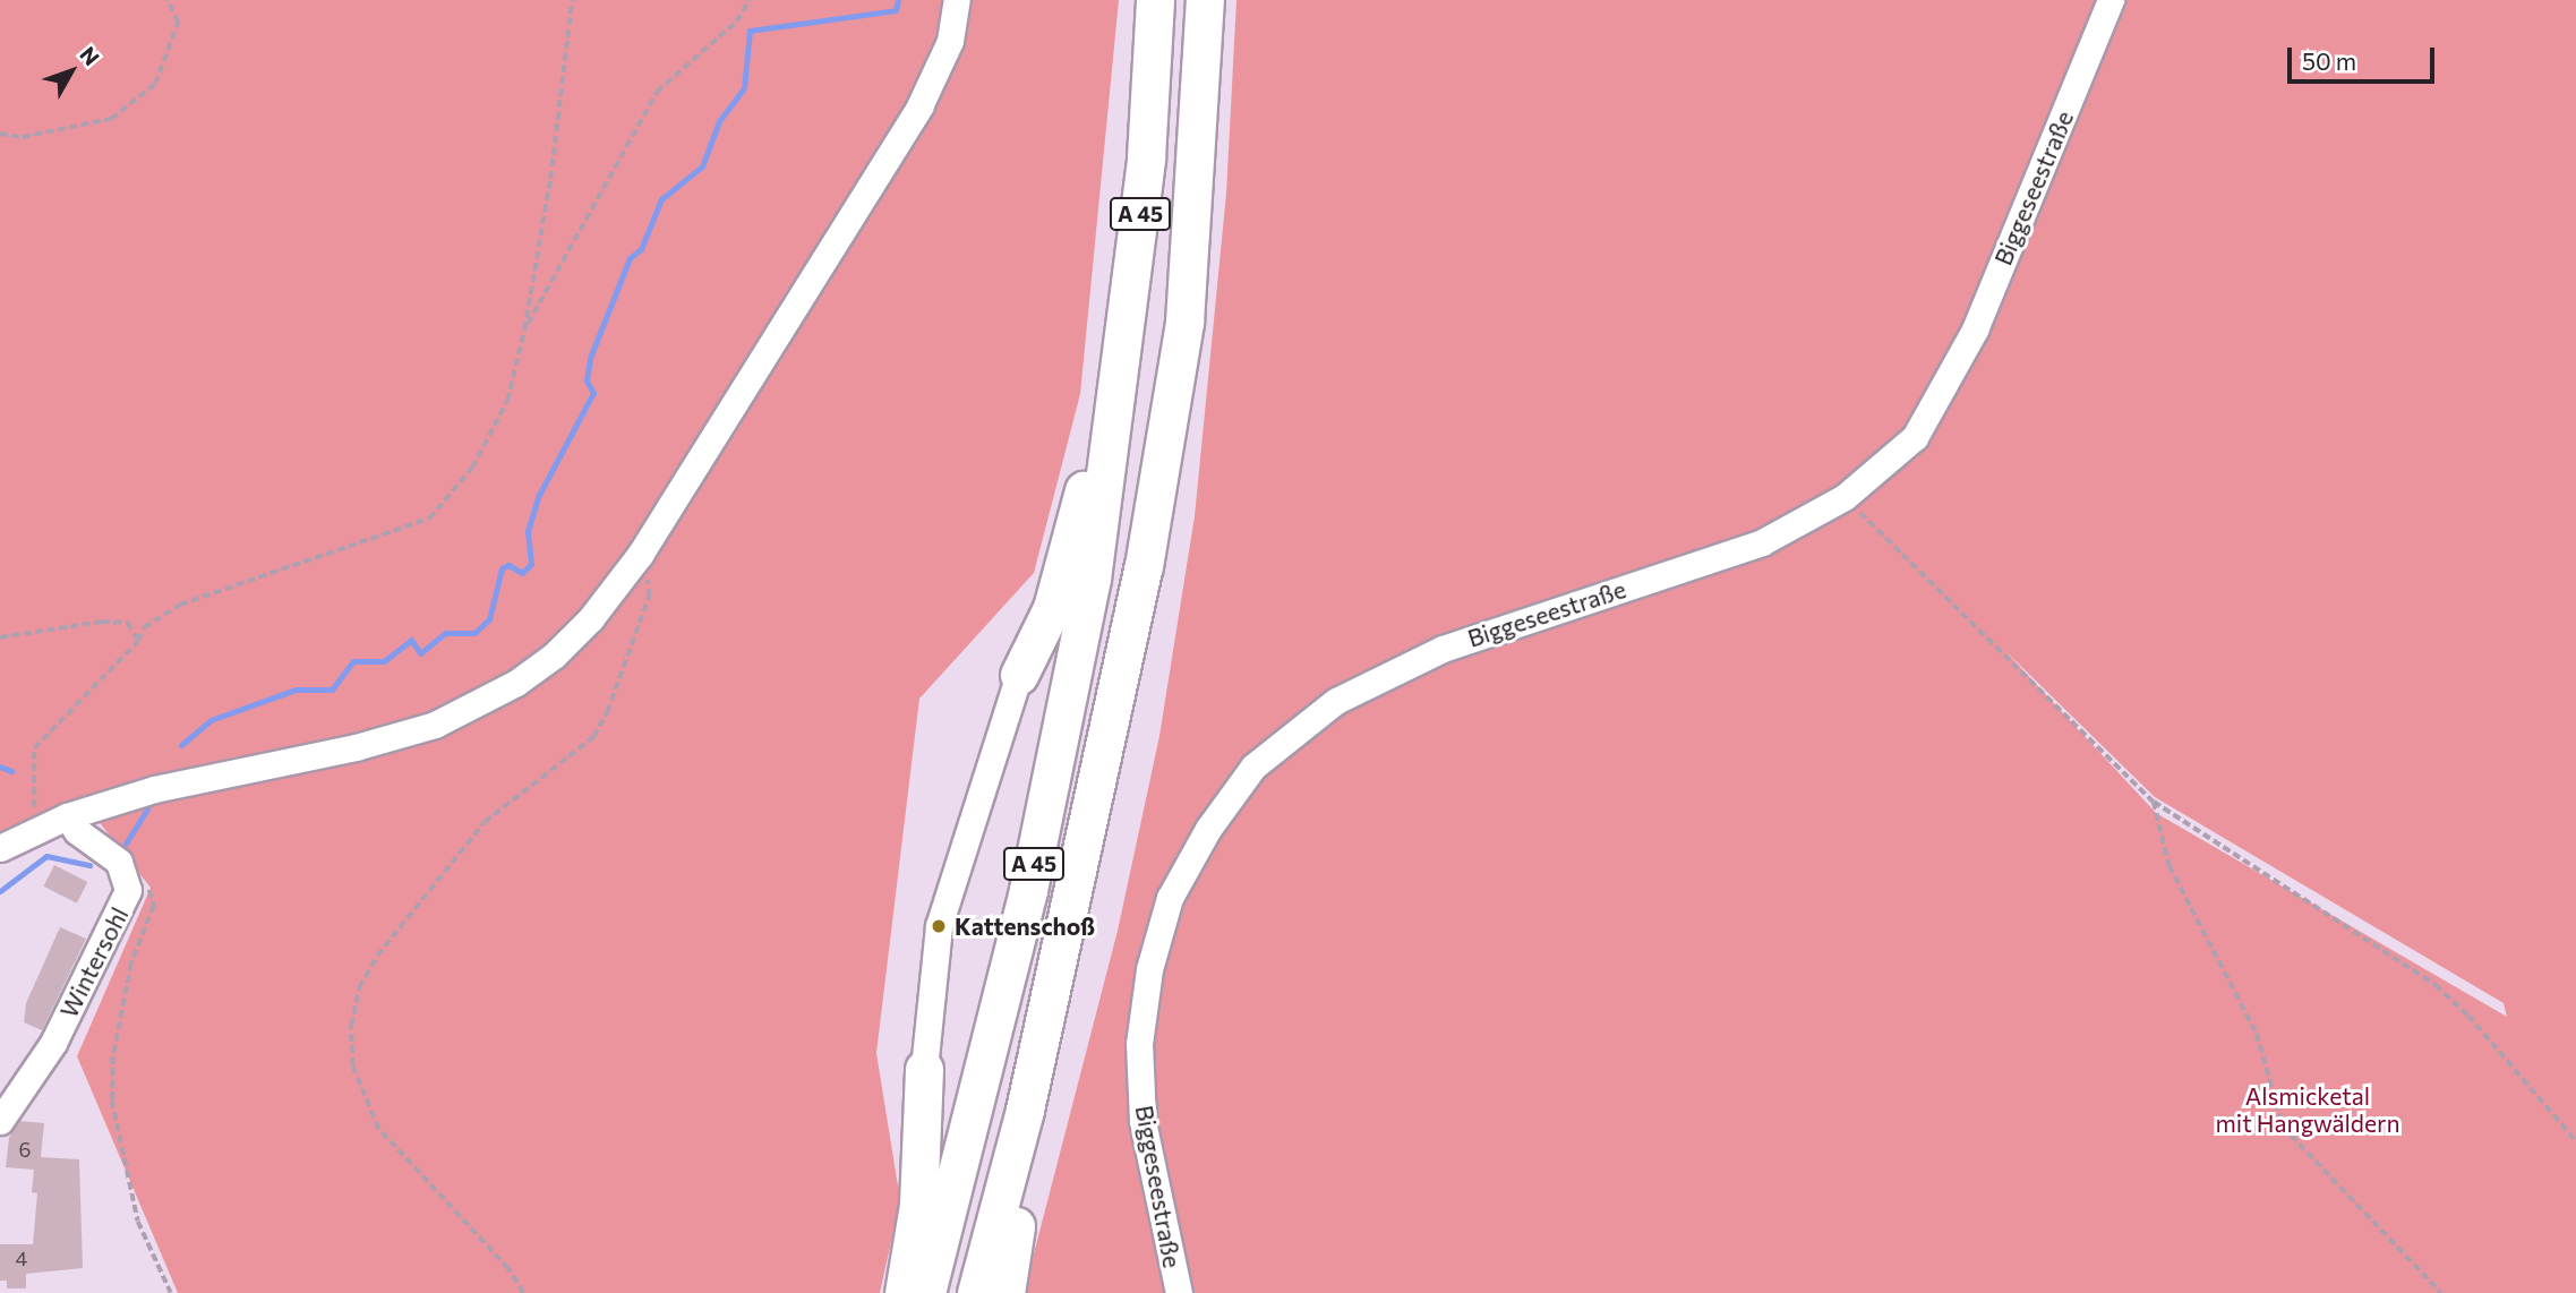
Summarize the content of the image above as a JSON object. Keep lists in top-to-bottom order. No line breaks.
{"streets":{"highway":["A 45"],"street":["Biggeseestraße","Wintersohl"]},"parks":["Alsmicketal mit Hangwäldern"],"places":["Kattenschoß"],"house_numbers":["6","4"],"scale_bar":"50 m","north":"top right"}
